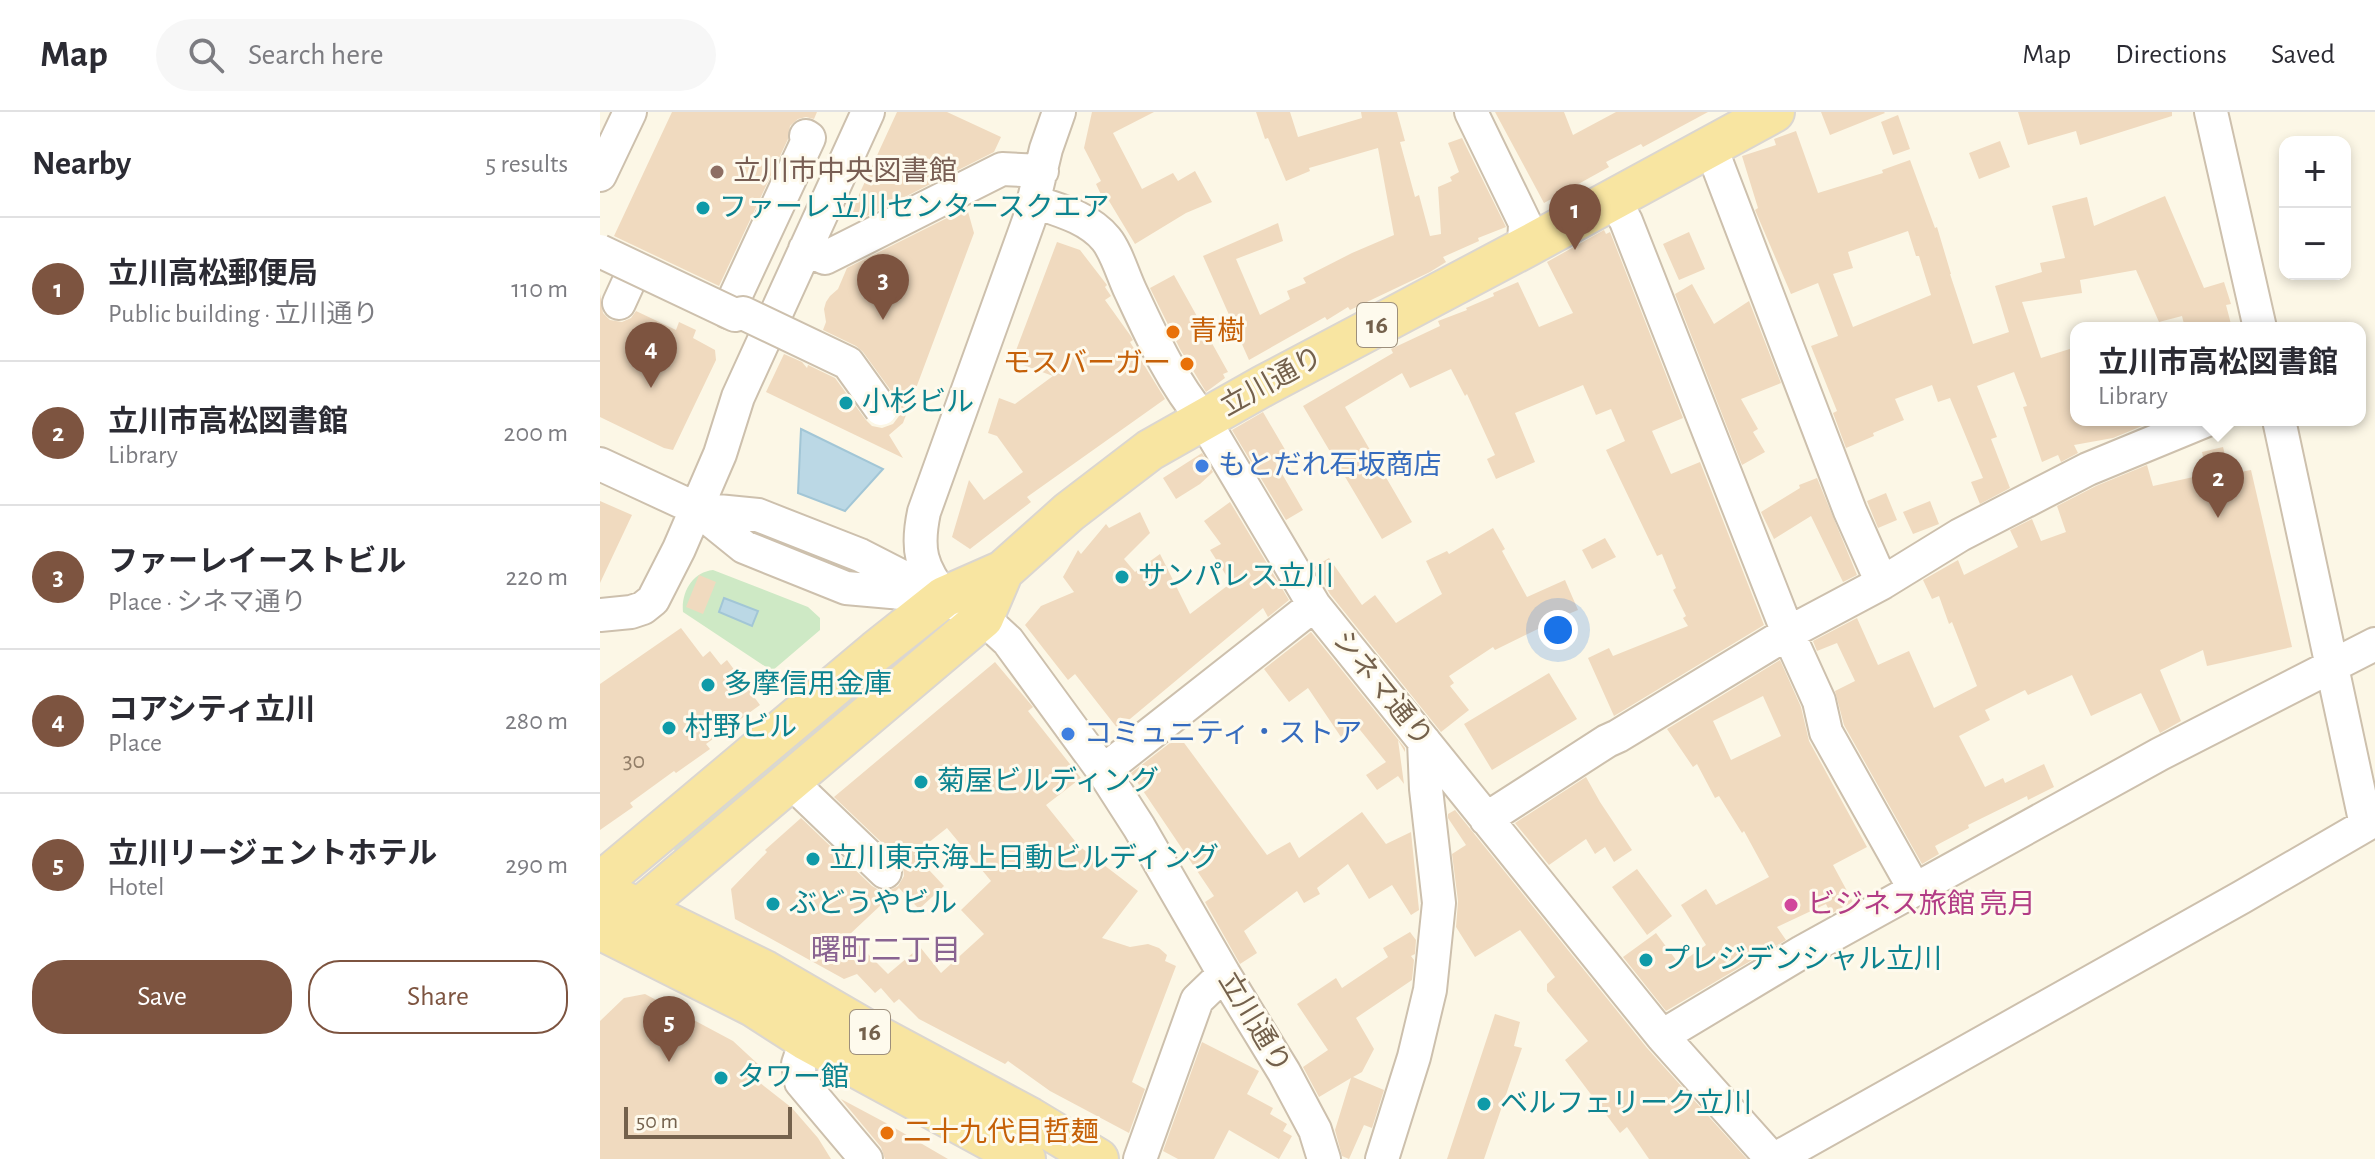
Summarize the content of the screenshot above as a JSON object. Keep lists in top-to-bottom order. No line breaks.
{"streets":{"main road":["16","立川通り"],"street":["シネマ通り"]},"crossings":[["16","立川通り"],["立川通り","シネマ通り"]],"districts":["曙町二丁目"],"places":["立川市中央図書館","ファーレ立川センタースクエア","青樹","モスバーガー","小杉ビル","もとだれ石坂商店","サンパレス立川","多摩信用金庫","村野ビル","コミュニティ・ストア","菊屋ビルディング","立川東京海上日動ビルディング","ぶどうやビル","ビジネス旅館 亮月","プレジデンシャル立川","タワー館","ベルフェリーク立川","二十九代目哲麺"],"house_numbers":["30"],"scale_bar":"50 m","page":{"header":"Map","search":"Search here","nav":["Map","Directions","Saved"],"heading":["Nearby","5 results"],"map_buttons":["+","−"],"pins":["1","3","4","2","5"],"list":[{"mark":"1","name":"立川高松郵便局","note":"Public building · 立川通り","value":"110 m"},{"mark":"2","name":"立川市高松図書館","note":"Library","value":"200 m"},{"mark":"3","name":"ファーレイーストビル","note":"Place · シネマ通り","value":"220 m"},{"mark":"4","name":"コアシティ立川","note":"Place","value":"280 m"},{"mark":"5","name":"立川リージェントホテル","note":"Hotel","value":"290 m"}],"popup":["立川市高松図書館","Library"],"buttons":["Save","Share"],"scale":"50 m"}}
